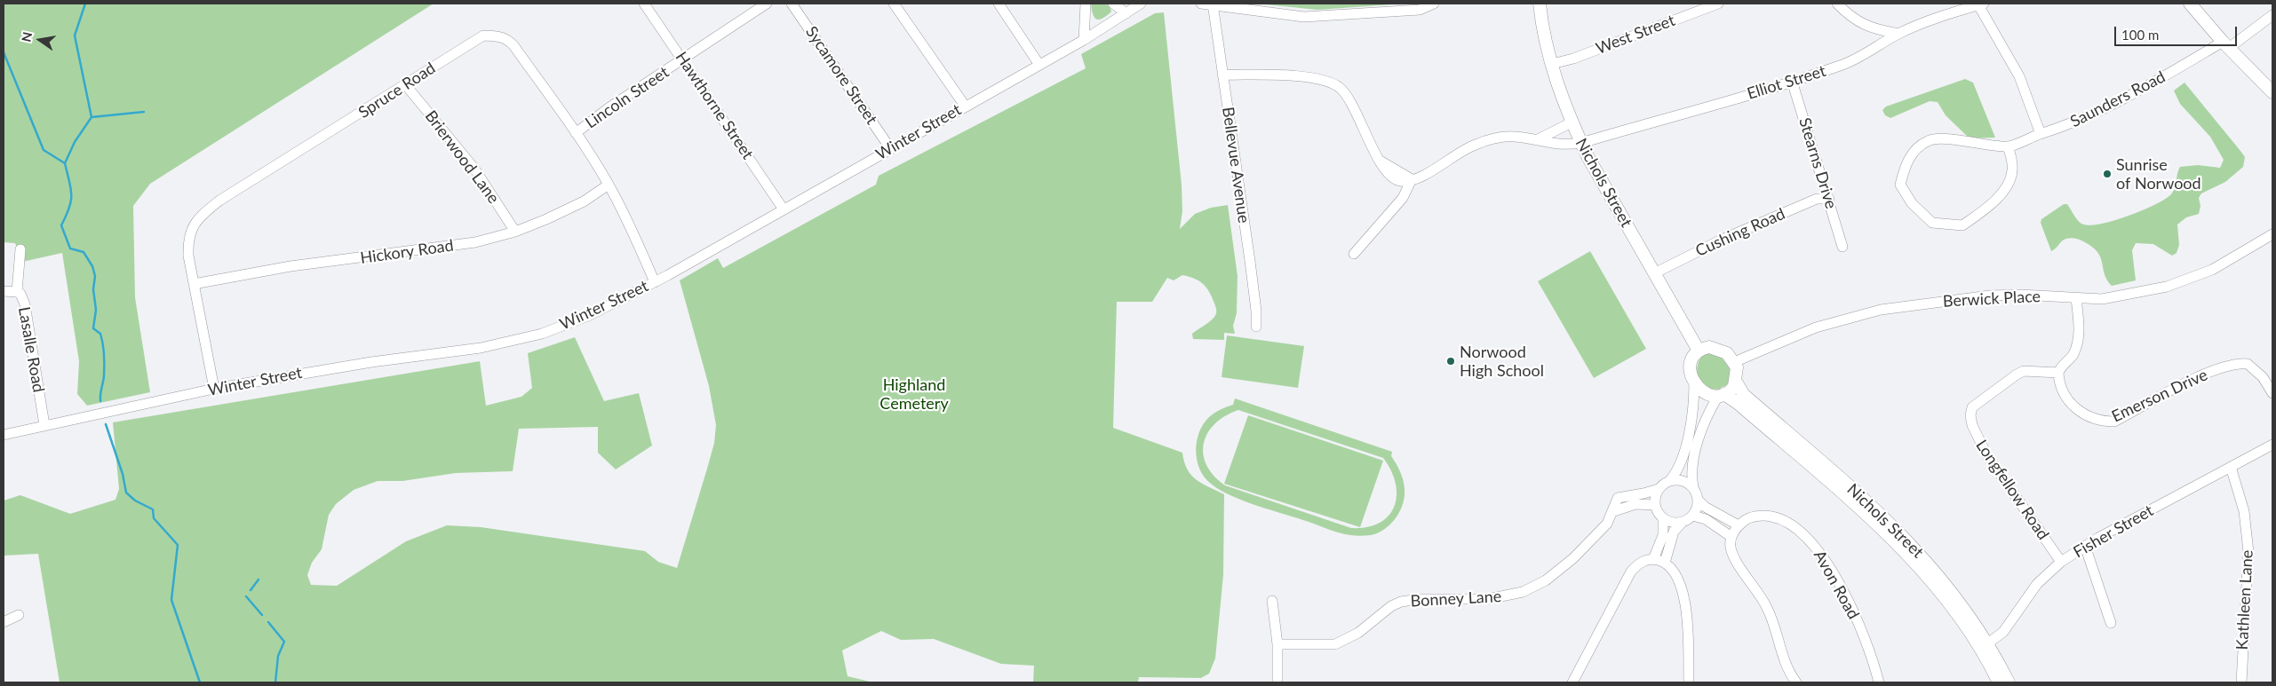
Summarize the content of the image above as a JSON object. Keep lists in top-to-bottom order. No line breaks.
{"streets":{"main road":["Nichols Street"],"street":["West Street","Sycamore Street","Elliot Street","Spruce Road","Lincoln Street","Saunders Road","Hawthorne Street","Winter Street","Brierwood Lane","Stearns Drive","Bellevue Avenue","Cushing Road","Hickory Road","Berwick Place","Lasalle Road","Emerson Drive","Longfellow Road","Fisher Street","Avon Road","Bonney Lane","Kathleen Lane"]},"crossings":[["West Street","Nichols Street"],["Sycamore Street","Winter Street"],["Elliot Street","Stearns Drive"],["Elliot Street","Nichols Street"],["Spruce Road","Lincoln Street"],["Spruce Road","Winter Street"],["Spruce Road","Brierwood Lane"],["Spruce Road","Hickory Road"],["Lincoln Street","Hawthorne Street"],["Hawthorne Street","Winter Street"],["Winter Street","Lasalle Road"],["Brierwood Lane","Hickory Road"],["Stearns Drive","Cushing Road"],["Nichols Street","Cushing Road"],["Nichols Street","Berwick Place"],["Nichols Street","Fisher Street"],["Emerson Drive","Longfellow Road"],["Longfellow Road","Fisher Street"],["Fisher Street","Kathleen Lane"]],"parks":["Highland Cemetery"],"places":["Sunrise of Norwood","Norwood High School"],"scale_bar":"100 m","north":"left"}
